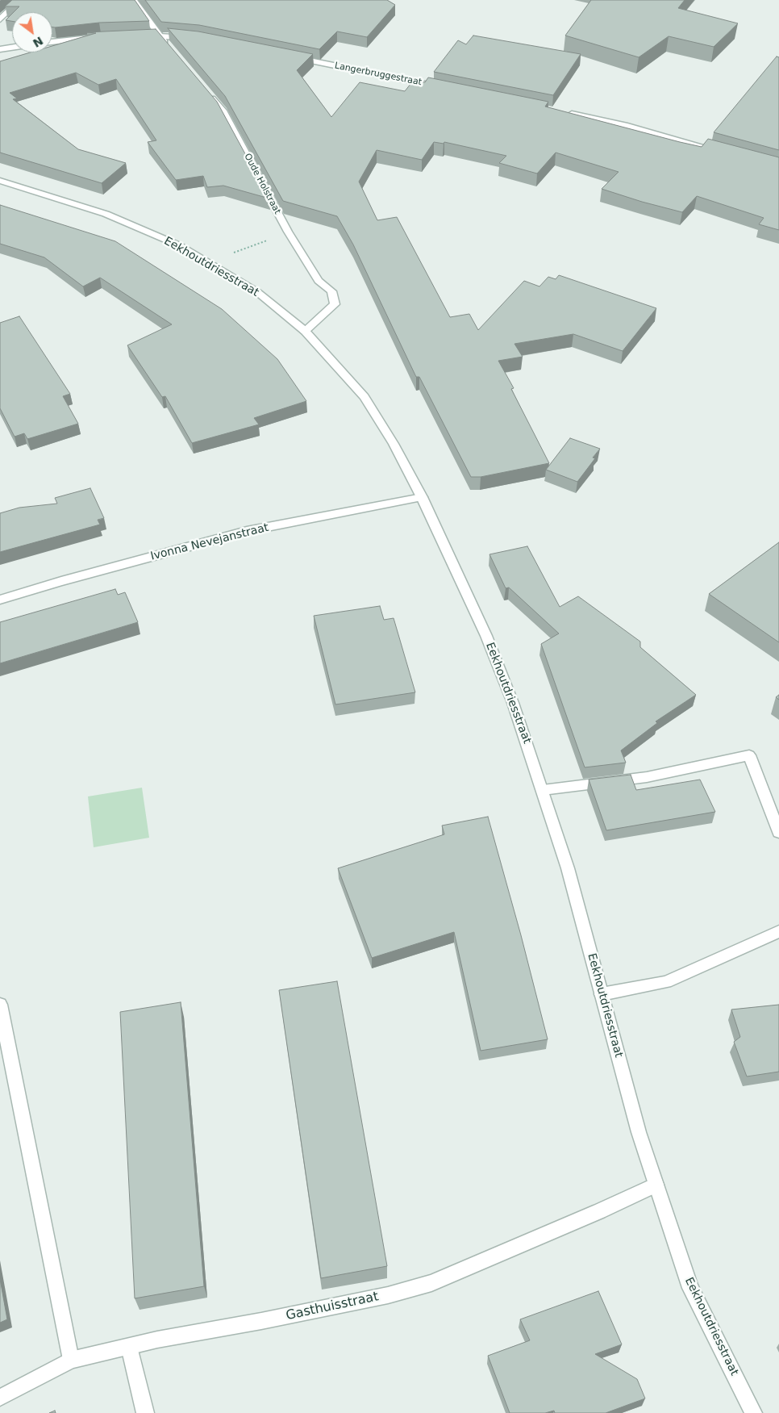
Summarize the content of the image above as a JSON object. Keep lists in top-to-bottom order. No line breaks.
{"streets":{"street":["Langerbruggestraat","Oude Holstraat","Eekhoutdriesstraat","Ivonna Nevejanstraat","Gasthuisstraat"]},"crossings":[["Oude Holstraat","Eekhoutdriesstraat"],["Eekhoutdriesstraat","Ivonna Nevejanstraat"],["Eekhoutdriesstraat","Gasthuisstraat"]],"north":"bottom right"}
